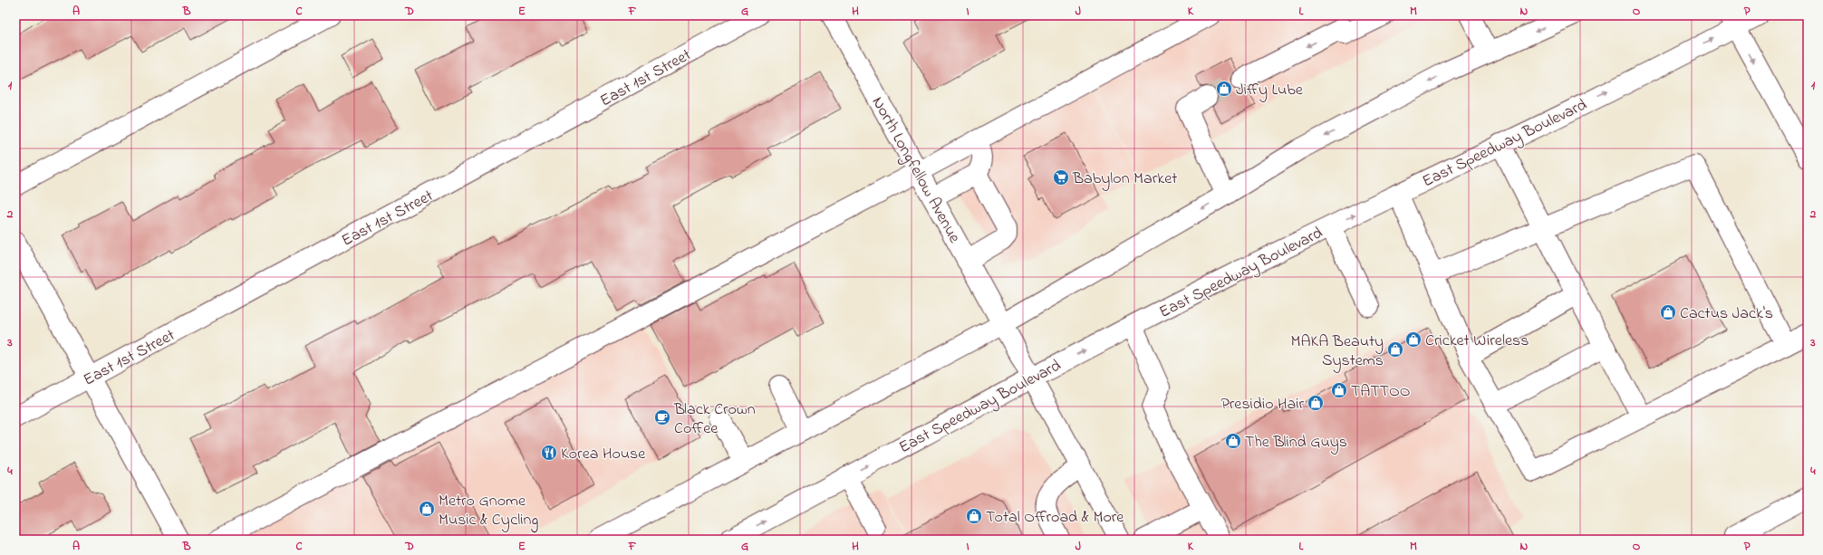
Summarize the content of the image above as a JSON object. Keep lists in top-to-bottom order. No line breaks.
{"streets":{"main road":["East 1st Street","East Speedway Boulevard","North Longfellow Avenue"]},"crossings":[["East Speedway Boulevard","North Longfellow Avenue"]],"places":{"shop":["Jiffy Lube","Cactus Jack's","Cricket Wireless","MAKA Beauty Systems","TATTOO","Presidio Hair","The Blind Guys","Metro Gnome Music & Cycling","Total Offroad & More"],"supermarket":["Babylon Market"],"cafe":["Black Crown Coffee"],"restaurant":["Korea House"]},"grid":{"columns":["A","B","C","D","E","F","G","H","I","J","K","L","M","N","O","P"],"rows":["1","2","3","4"]}}
